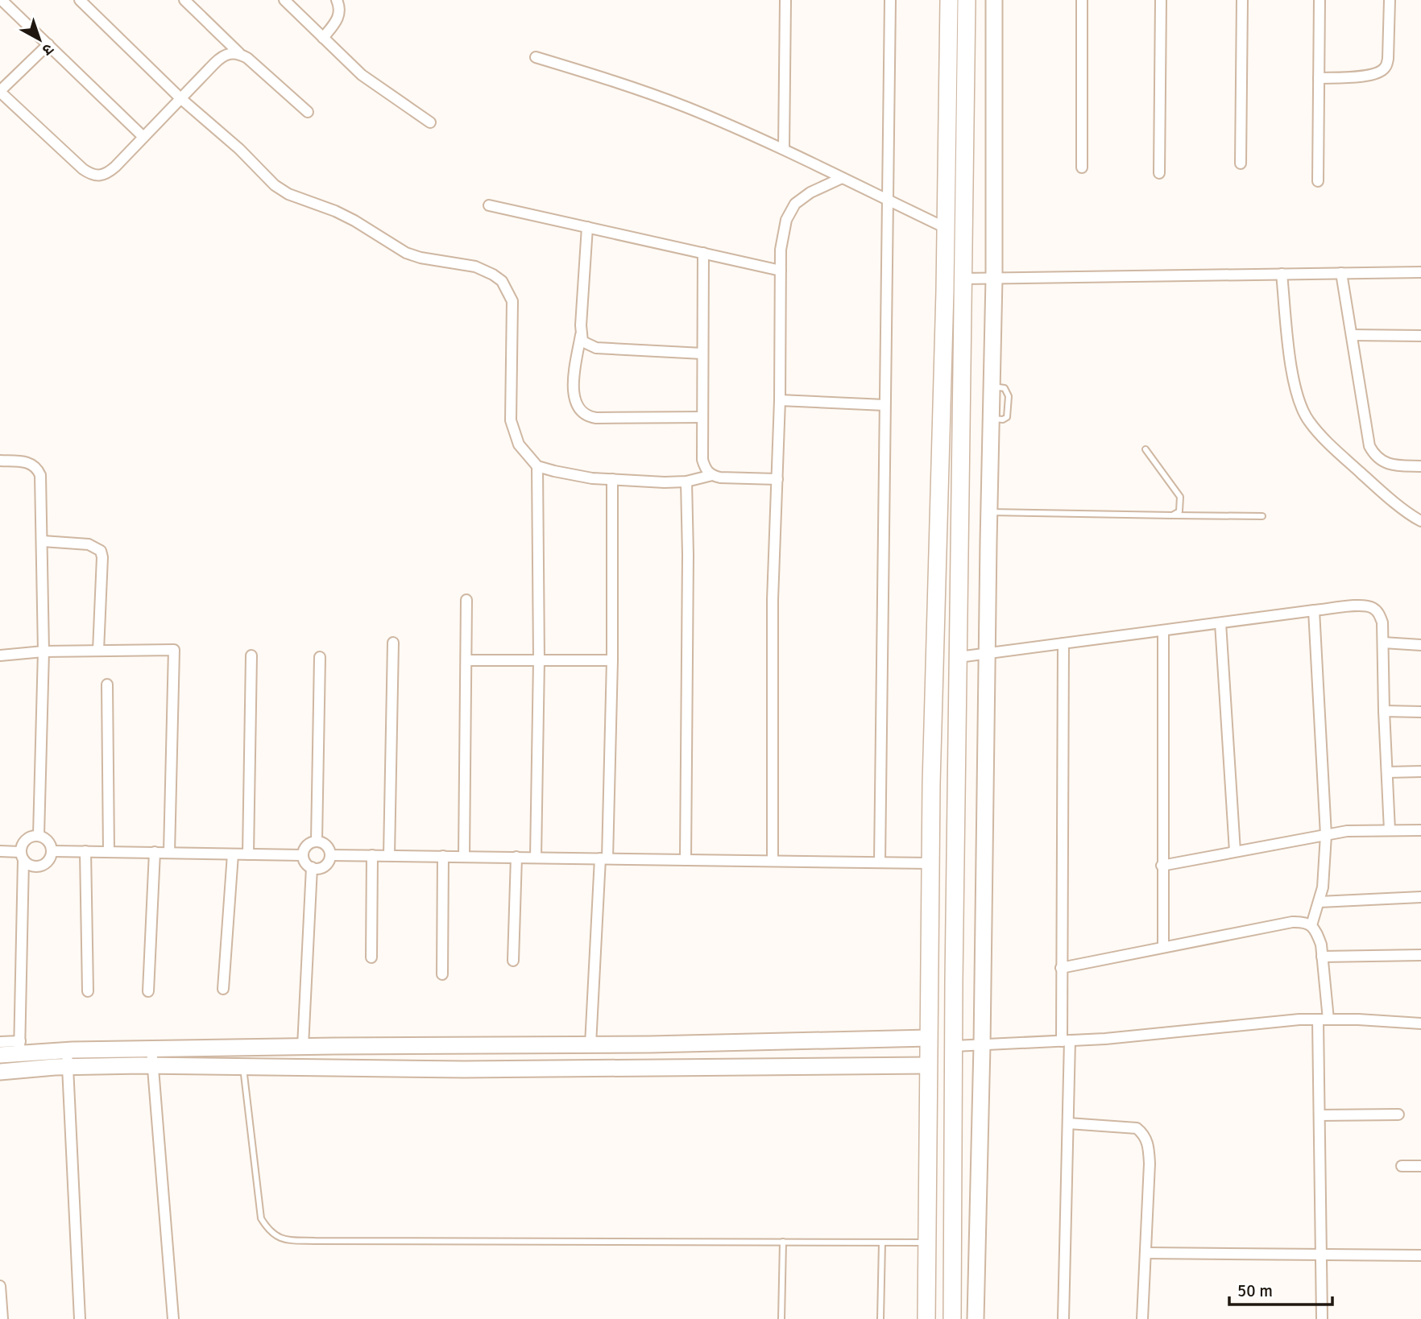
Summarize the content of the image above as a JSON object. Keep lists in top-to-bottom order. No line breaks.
{"scale_bar":"50 m","north":"bottom right"}
